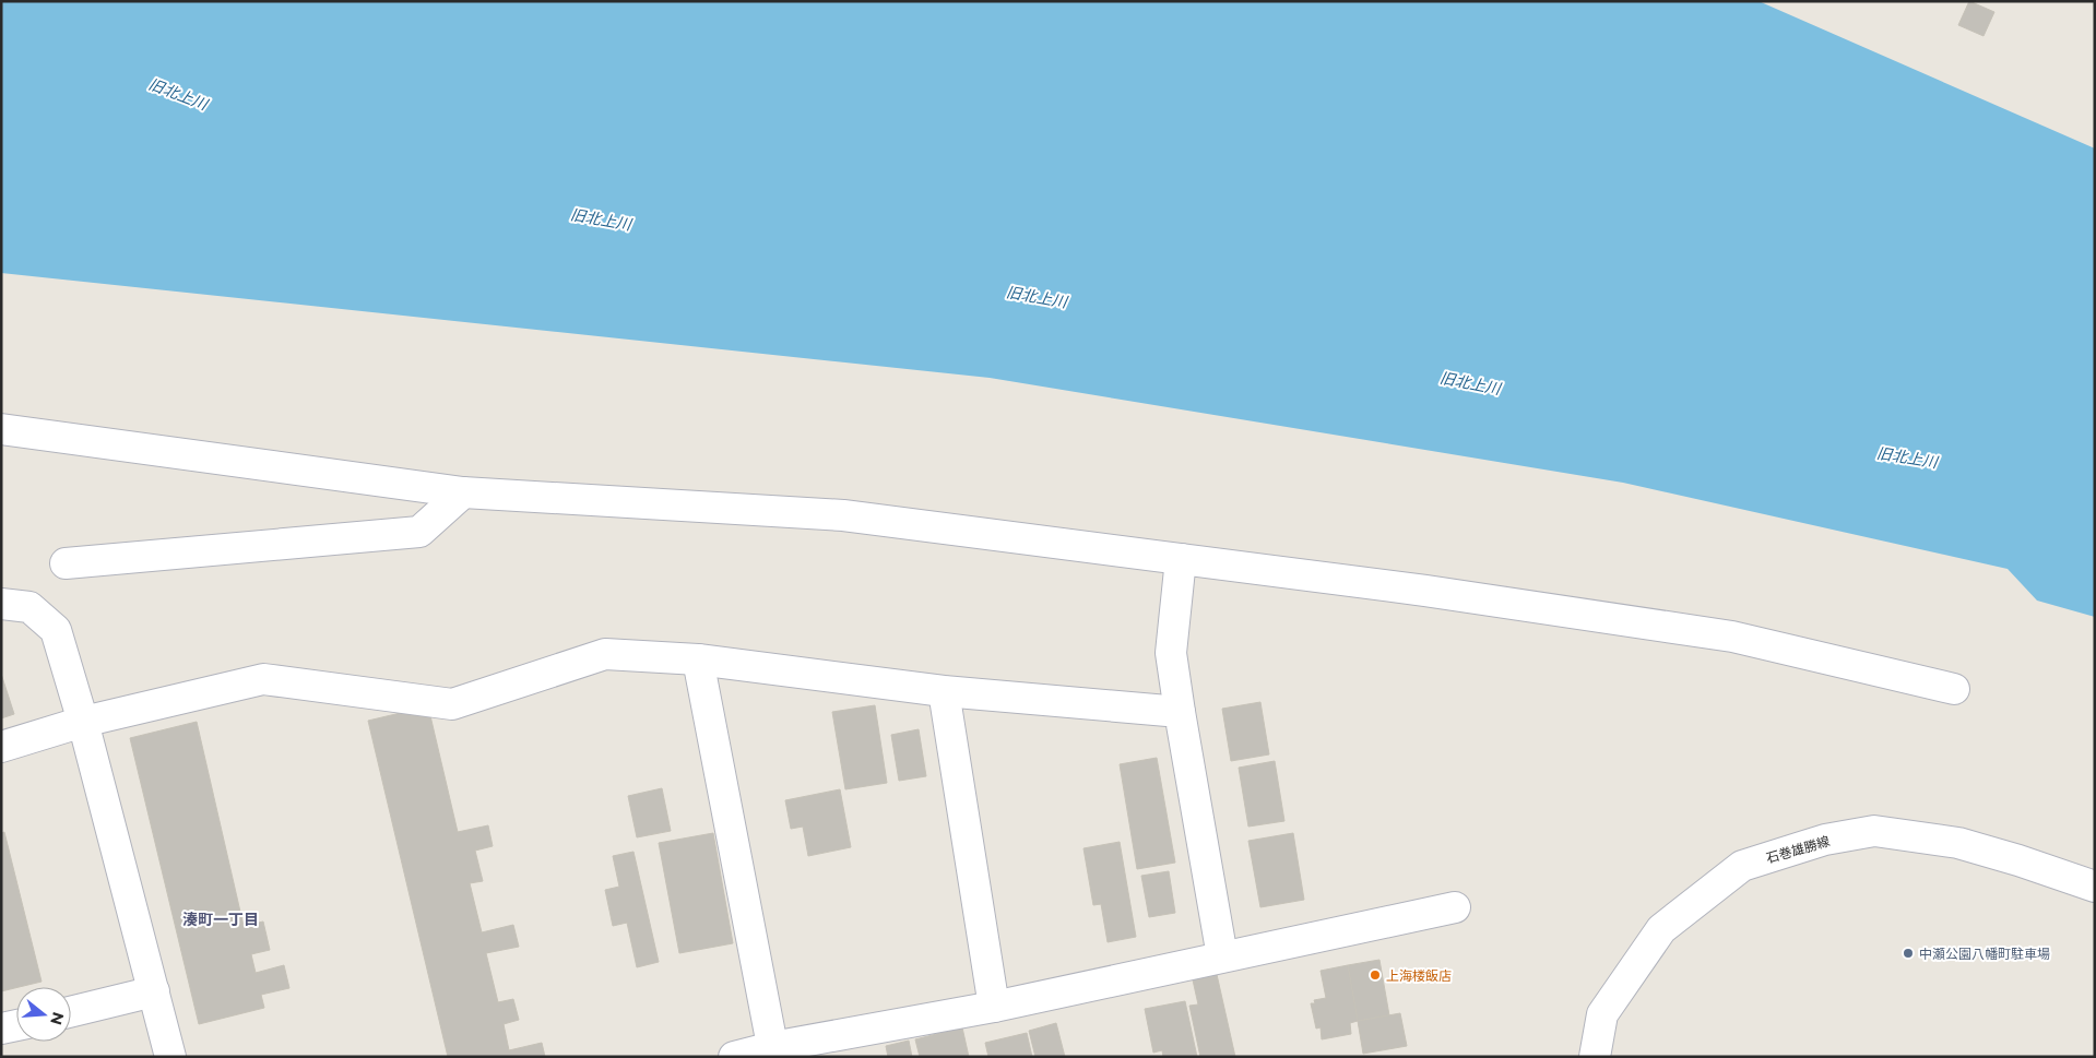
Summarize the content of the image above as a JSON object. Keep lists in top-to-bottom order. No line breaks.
{"streets":{"street":["石巻雄勝線"]},"districts":["湊町一丁目"],"water":["旧北上川"],"places":["中瀬公園八幡町駐車場","上海楼飯店"],"north":"right"}
